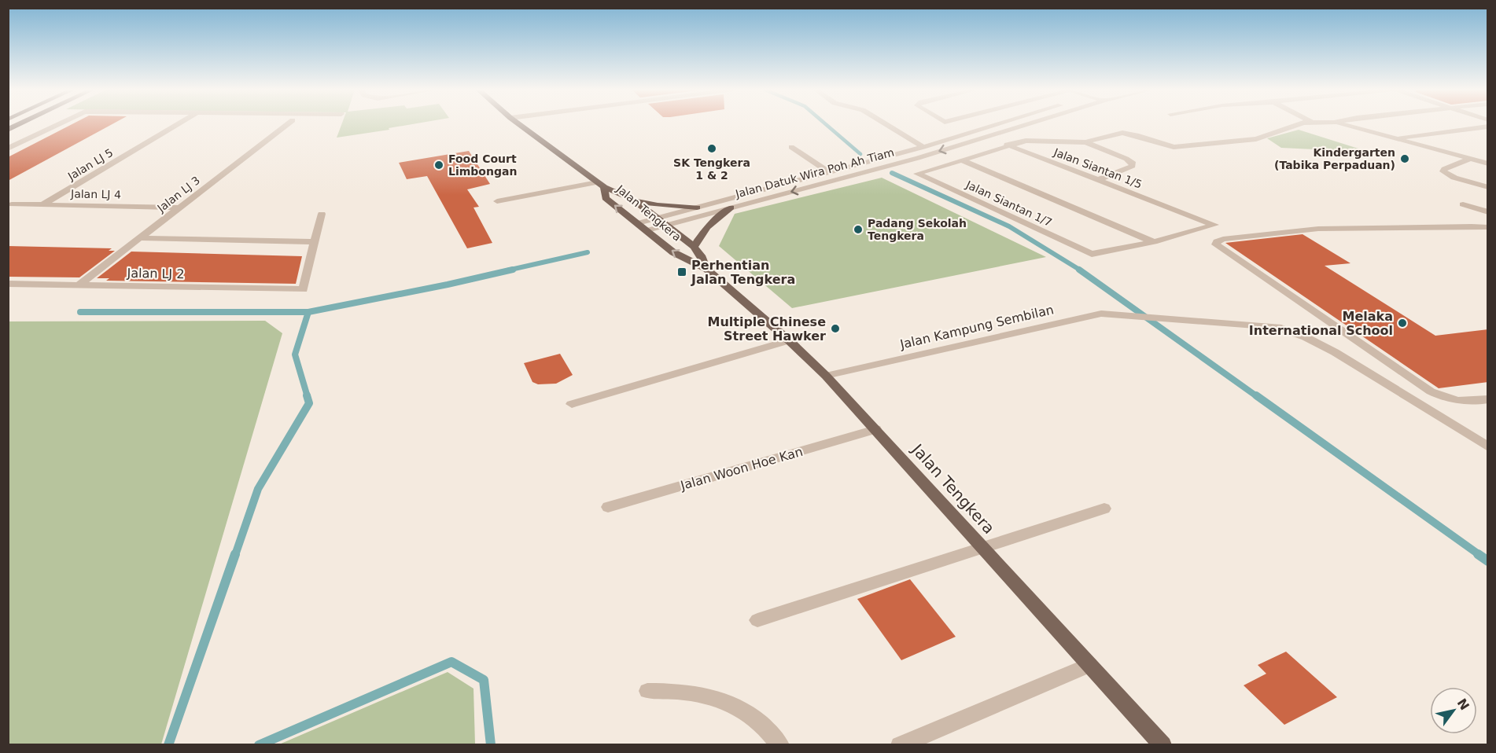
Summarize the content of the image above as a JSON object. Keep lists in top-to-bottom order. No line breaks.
{"streets":{"main road":["Jalan Tengkera"],"street":["Jalan LJ 5","Jalan Siantan 1/5","Jalan Datuk Wira Poh Ah Tiam","Jalan LJ 4","Jalan LJ 3","Jalan Siantan 1/7","Jalan LJ 2","Jalan Kampung Sembilan","Jalan Woon Hoe Kan"]},"crossings":[["Jalan LJ 5","Jalan LJ 4"],["Jalan Siantan 1/5","Jalan Datuk Wira Poh Ah Tiam"],["Jalan Siantan 1/5","Jalan Siantan 1/7"],["Jalan Datuk Wira Poh Ah Tiam","Jalan Tengkera"],["Jalan LJ 4","Jalan LJ 3"],["Jalan LJ 3","Jalan LJ 2"],["Jalan Tengkera","Jalan Kampung Sembilan"],["Jalan Tengkera","Jalan Woon Hoe Kan"]],"places":{"other":["SK Tengkera 1 & 2","Kindergarten (Tabika Perpaduan)","Food Court Limbongan","Padang Sekolah Tengkera","Melaka International School","Multiple Chinese Street Hawker"],"transit":["Perhentian Jalan Tengkera"]},"north":"top right"}
